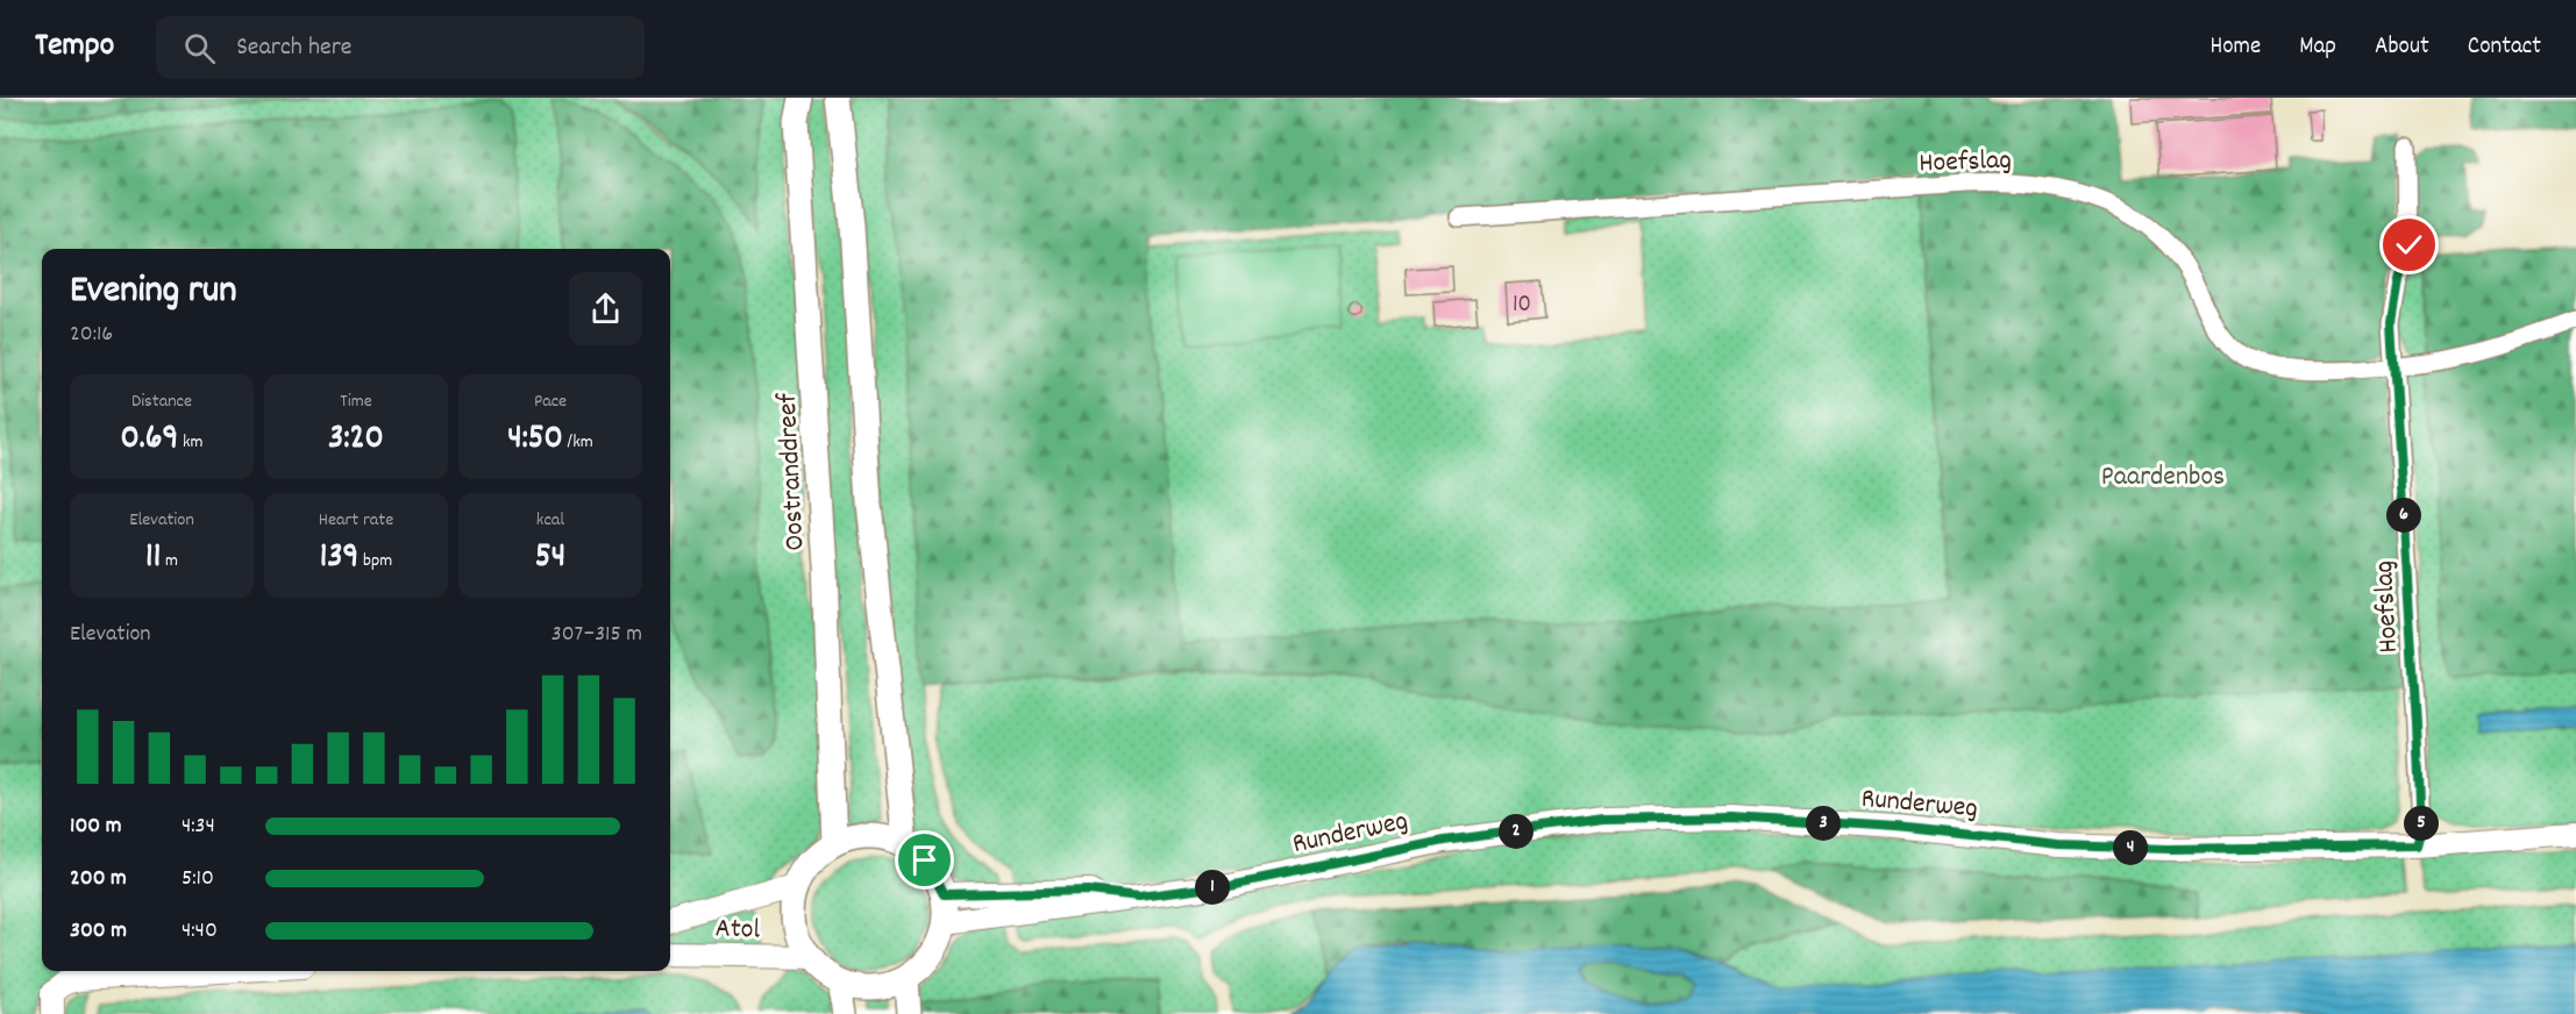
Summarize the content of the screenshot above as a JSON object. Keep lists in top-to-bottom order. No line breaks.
{"streets":{"main road":["Oostranddreef"],"street":["Hoefslag","Runderweg","Atol"]},"crossings":[["Hoefslag","Runderweg"],["Oostranddreef","Runderweg"],["Oostranddreef","Atol"],["Runderweg","Atol"]],"parks":["Paardenbos"],"house_numbers":["10"],"page":{"header":"Tempo","search":"Search here","nav":["Home","Map","About","Contact"],"heading":["Evening run","20:16"],"stats":[["Distance","0.69 km"],["Time","3:20"],["Pace","4:50 /km"],["Elevation","11 m"],["Heart rate","139 bpm"],["kcal","54"]],"pins":["6","3","5","2","4","1"],"chart":["Elevation","307–315 m"],"list":[{"name":"100 m","note":"4:34"},{"name":"200 m","note":"5:10"},{"name":"300 m","note":"4:40"}]}}
